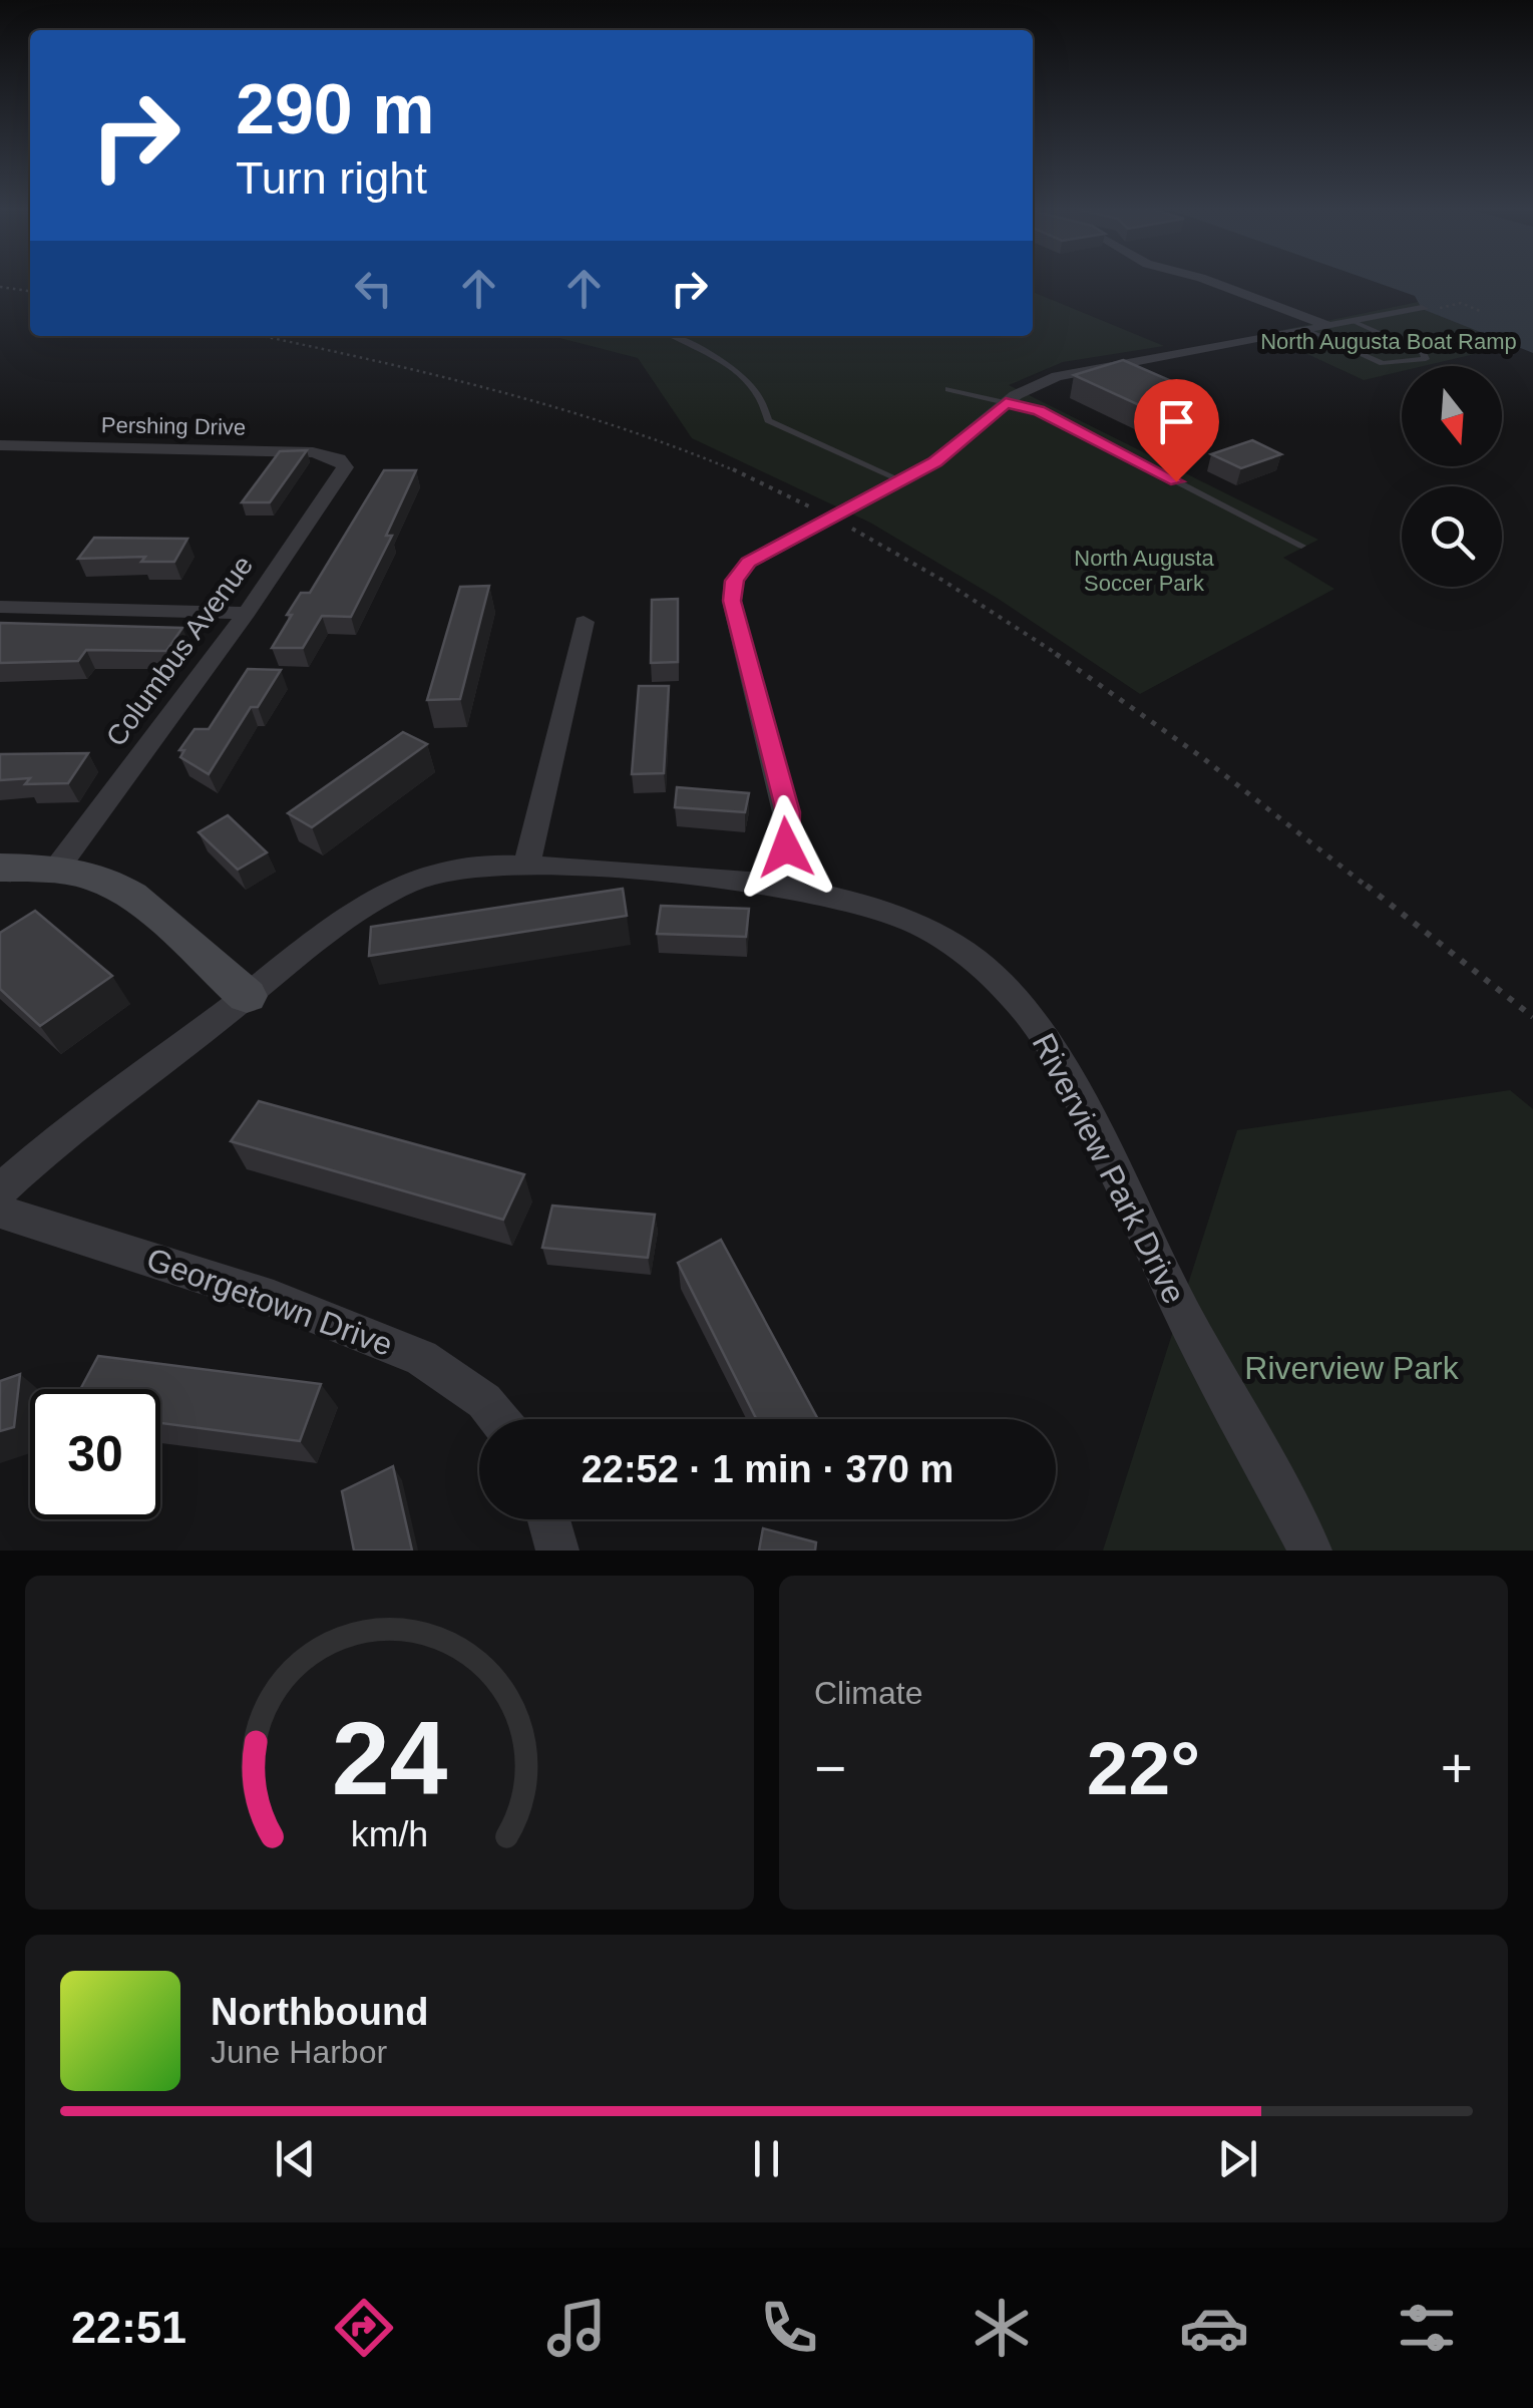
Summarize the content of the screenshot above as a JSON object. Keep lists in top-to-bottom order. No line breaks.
{"streets":{"street":["Pershing Drive","Columbus Avenue","Riverview Park Drive","Georgetown Drive"]},"crossings":[["Pershing Drive","Columbus Avenue"]],"parks":["North Augusta Boat Ramp","North Augusta Soccer Park","Riverview Park"],"north":"bottom","page":{"turn":["290 m","Turn right"],"limit":"30","trip":"22:52 · 1 min · 370 m","tile":"Climate","heat":["−","22°","+"],"song":["Northbound","June Harbor"],"tabs":"22:51","gauge":["24","km/h"]}}
